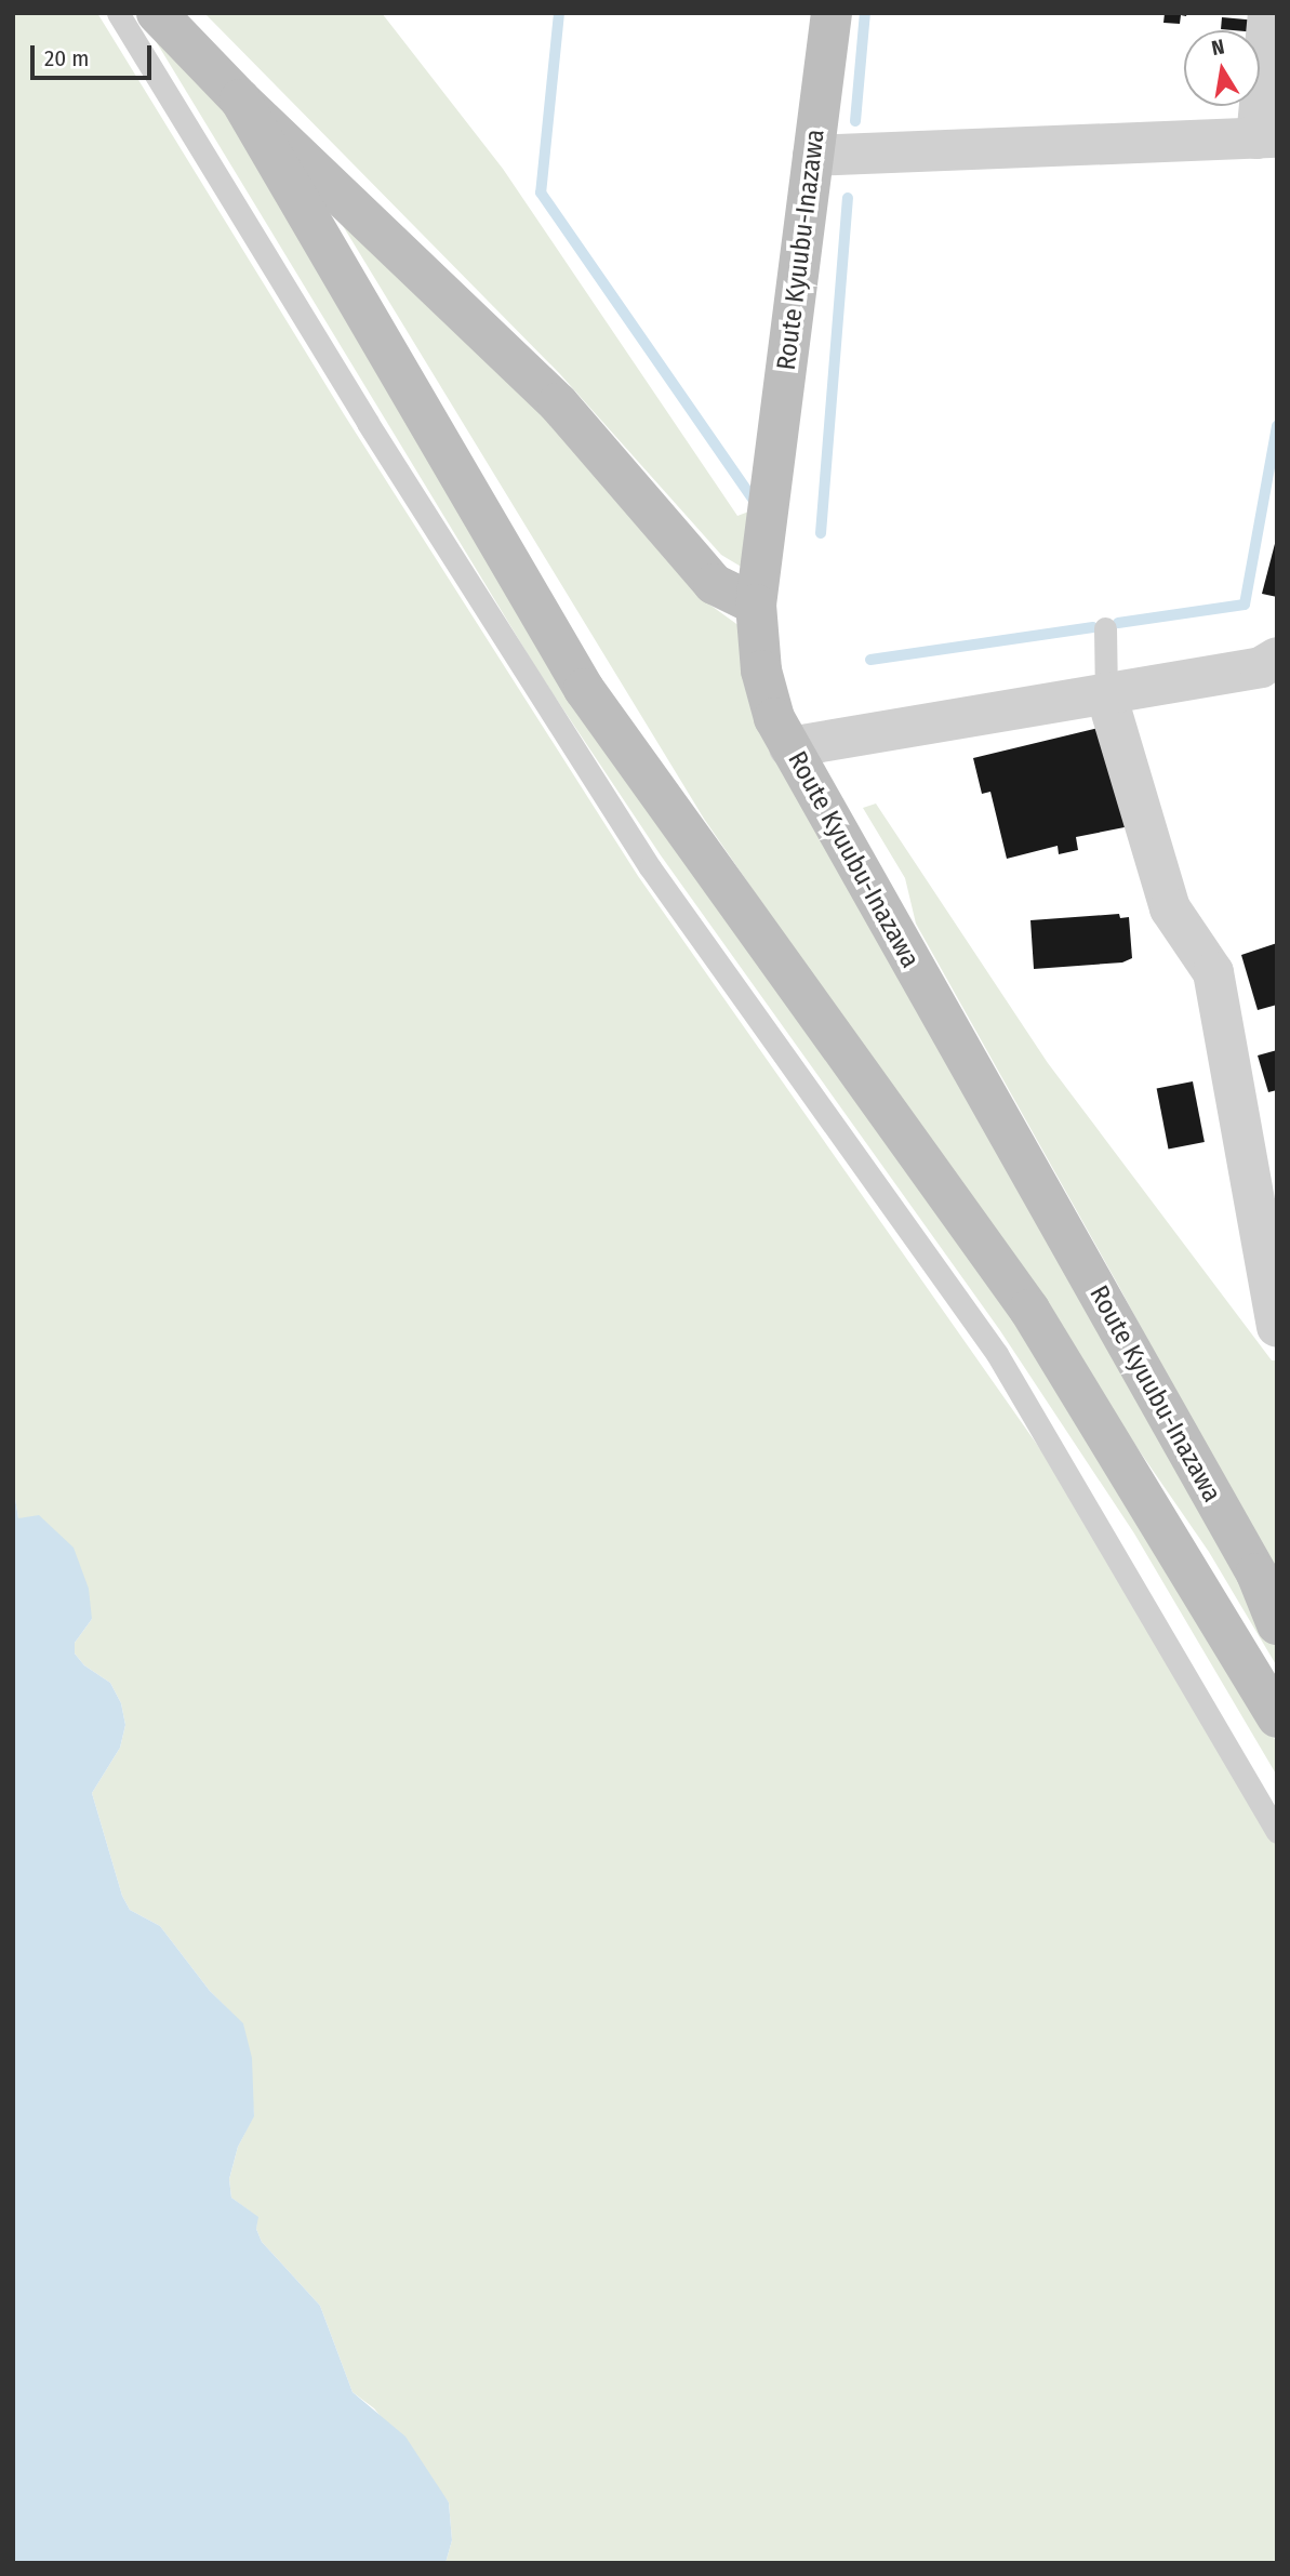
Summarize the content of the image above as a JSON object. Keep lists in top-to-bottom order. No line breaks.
{"streets":{"street":["Route Kyuubu-Inazawa"]},"scale_bar":"20 m","north":"top"}
